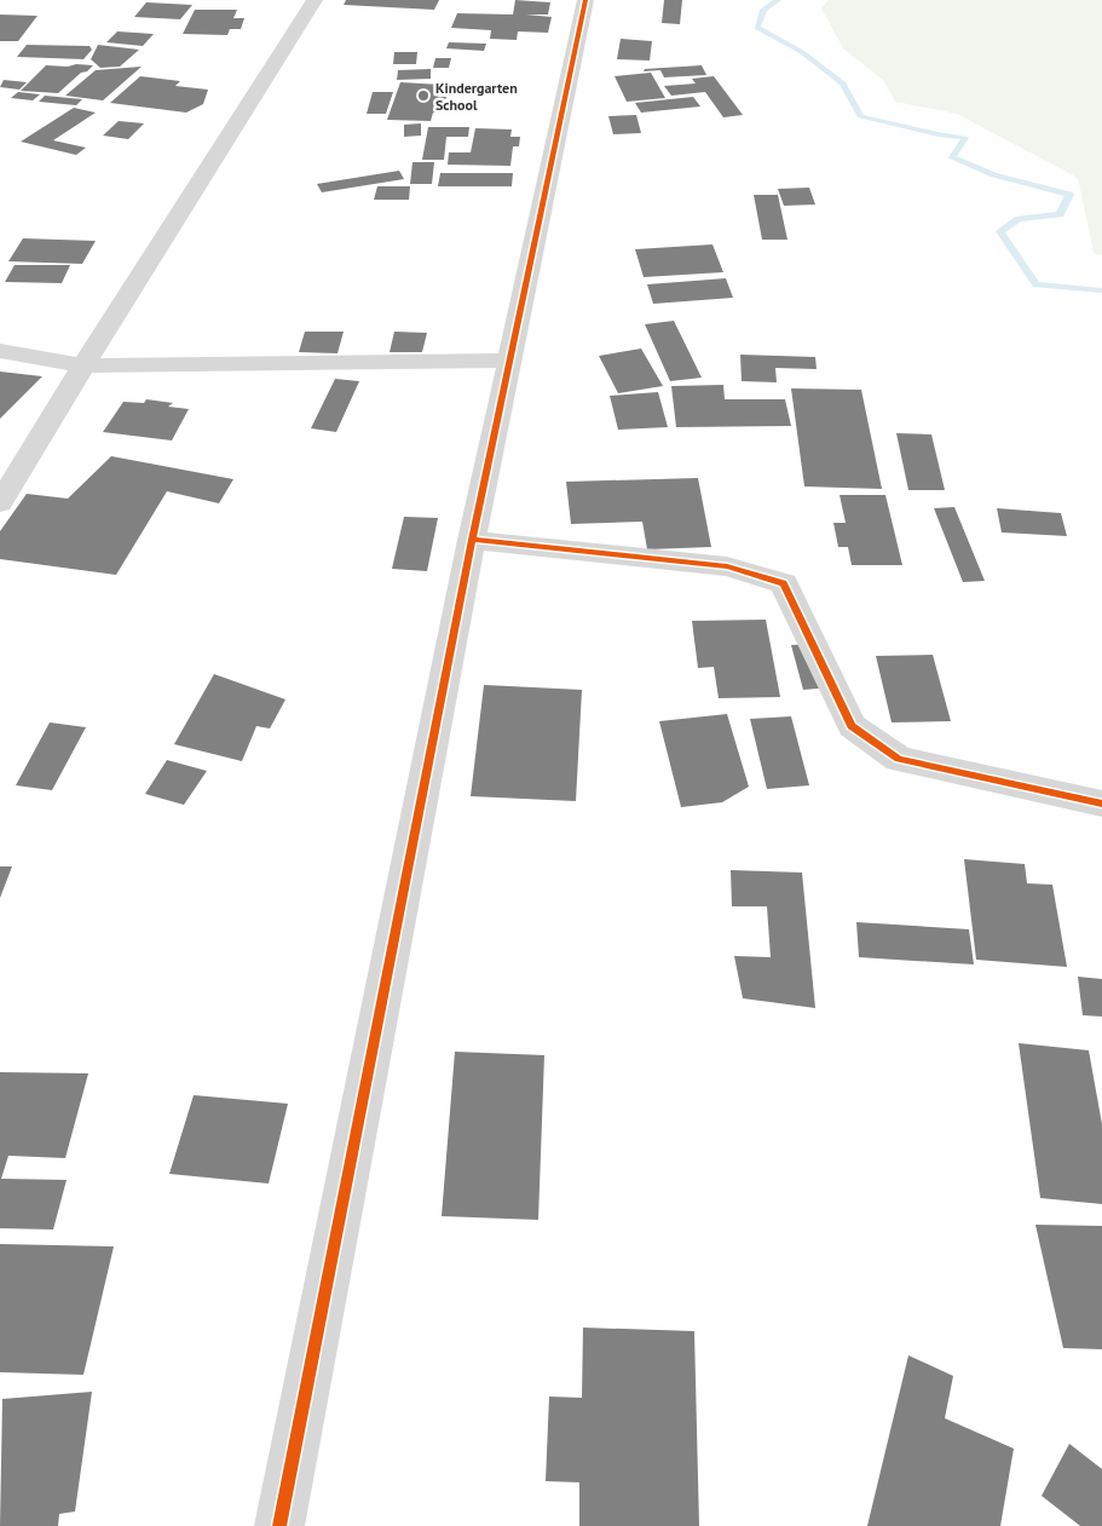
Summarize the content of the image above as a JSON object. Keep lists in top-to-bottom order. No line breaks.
{"places":["Kindergarten School"]}
